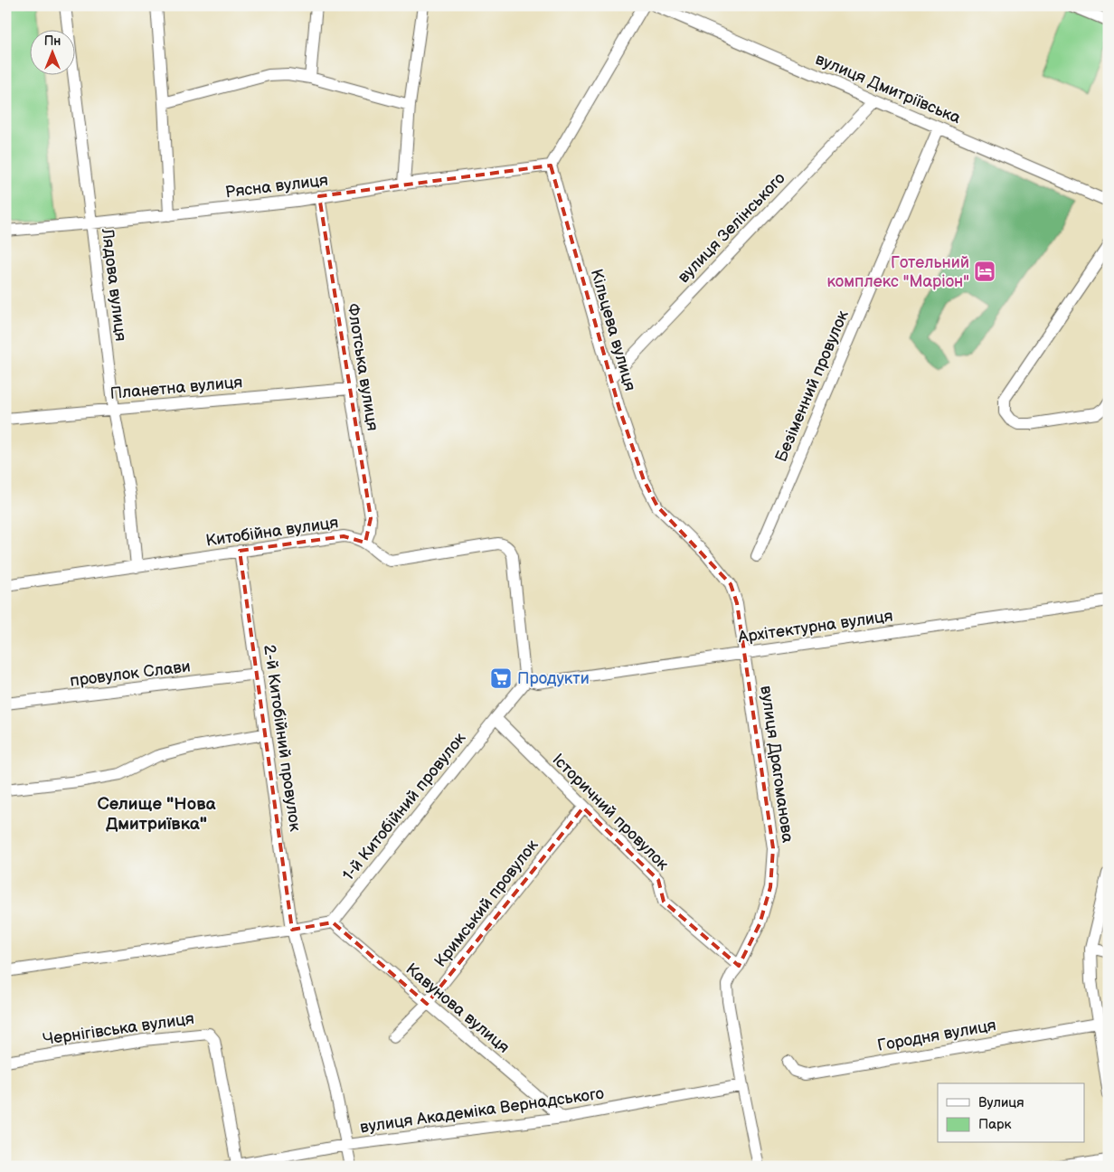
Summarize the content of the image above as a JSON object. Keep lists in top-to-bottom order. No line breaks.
{"streets":{"street":["вулиця Дмитріївська","Рясна вулиця","вулиця Зелінського","Лядова вулиця","Кільцева вулиця","Флотська вулиця","Безіменний провулок","Планетна вулиця","Китобійна вулиця","Архітектурна вулиця","провулок Слави","2-й Китобійний провулок","вулиця Драгоманова","1-й Китобійний провулок","Історичний провулок","Кримський провулок","Кавунова вулиця","Чернігівська вулиця","Городня вулиця","вулиця Академіка Вернадського"]},"crossings":[["вулиця Дмитріївська","вулиця Зелінського"],["вулиця Дмитріївська","Безіменний провулок"],["Рясна вулиця","Лядова вулиця"],["Рясна вулиця","Кільцева вулиця"],["Рясна вулиця","Флотська вулиця"],["вулиця Зелінського","Кільцева вулиця"],["Лядова вулиця","Планетна вулиця"],["Лядова вулиця","Китобійна вулиця"],["Кільцева вулиця","Архітектурна вулиця"],["Кільцева вулиця","вулиця Драгоманова"],["Флотська вулиця","Планетна вулиця"],["Флотська вулиця","Китобійна вулиця"],["Китобійна вулиця","Архітектурна вулиця"],["Китобійна вулиця","2-й Китобійний провулок"],["Китобійна вулиця","1-й Китобійний провулок"],["Архітектурна вулиця","вулиця Драгоманова"],["Архітектурна вулиця","1-й Китобійний провулок"],["провулок Слави","2-й Китобійний провулок"],["2-й Китобійний провулок","вулиця Академіка Вернадського"],["вулиця Драгоманова","Історичний провулок"],["вулиця Драгоманова","вулиця Академіка Вернадського"],["1-й Китобійний провулок","Історичний провулок"],["1-й Китобійний провулок","Кавунова вулиця"],["Історичний провулок","Кримський провулок"],["Кримський провулок","Кавунова вулиця"],["Кавунова вулиця","вулиця Академіка Вернадського"],["Чернігівська вулиця","вулиця Академіка Вернадського"]],"districts":["Селище \"Нова Дмитриївка\""],"places":{"hotel":["Готельний комплекс \"Маріон\""],"supermarket":["Продукти"]},"legend":["Вулиця","Парк"],"north":"top"}
